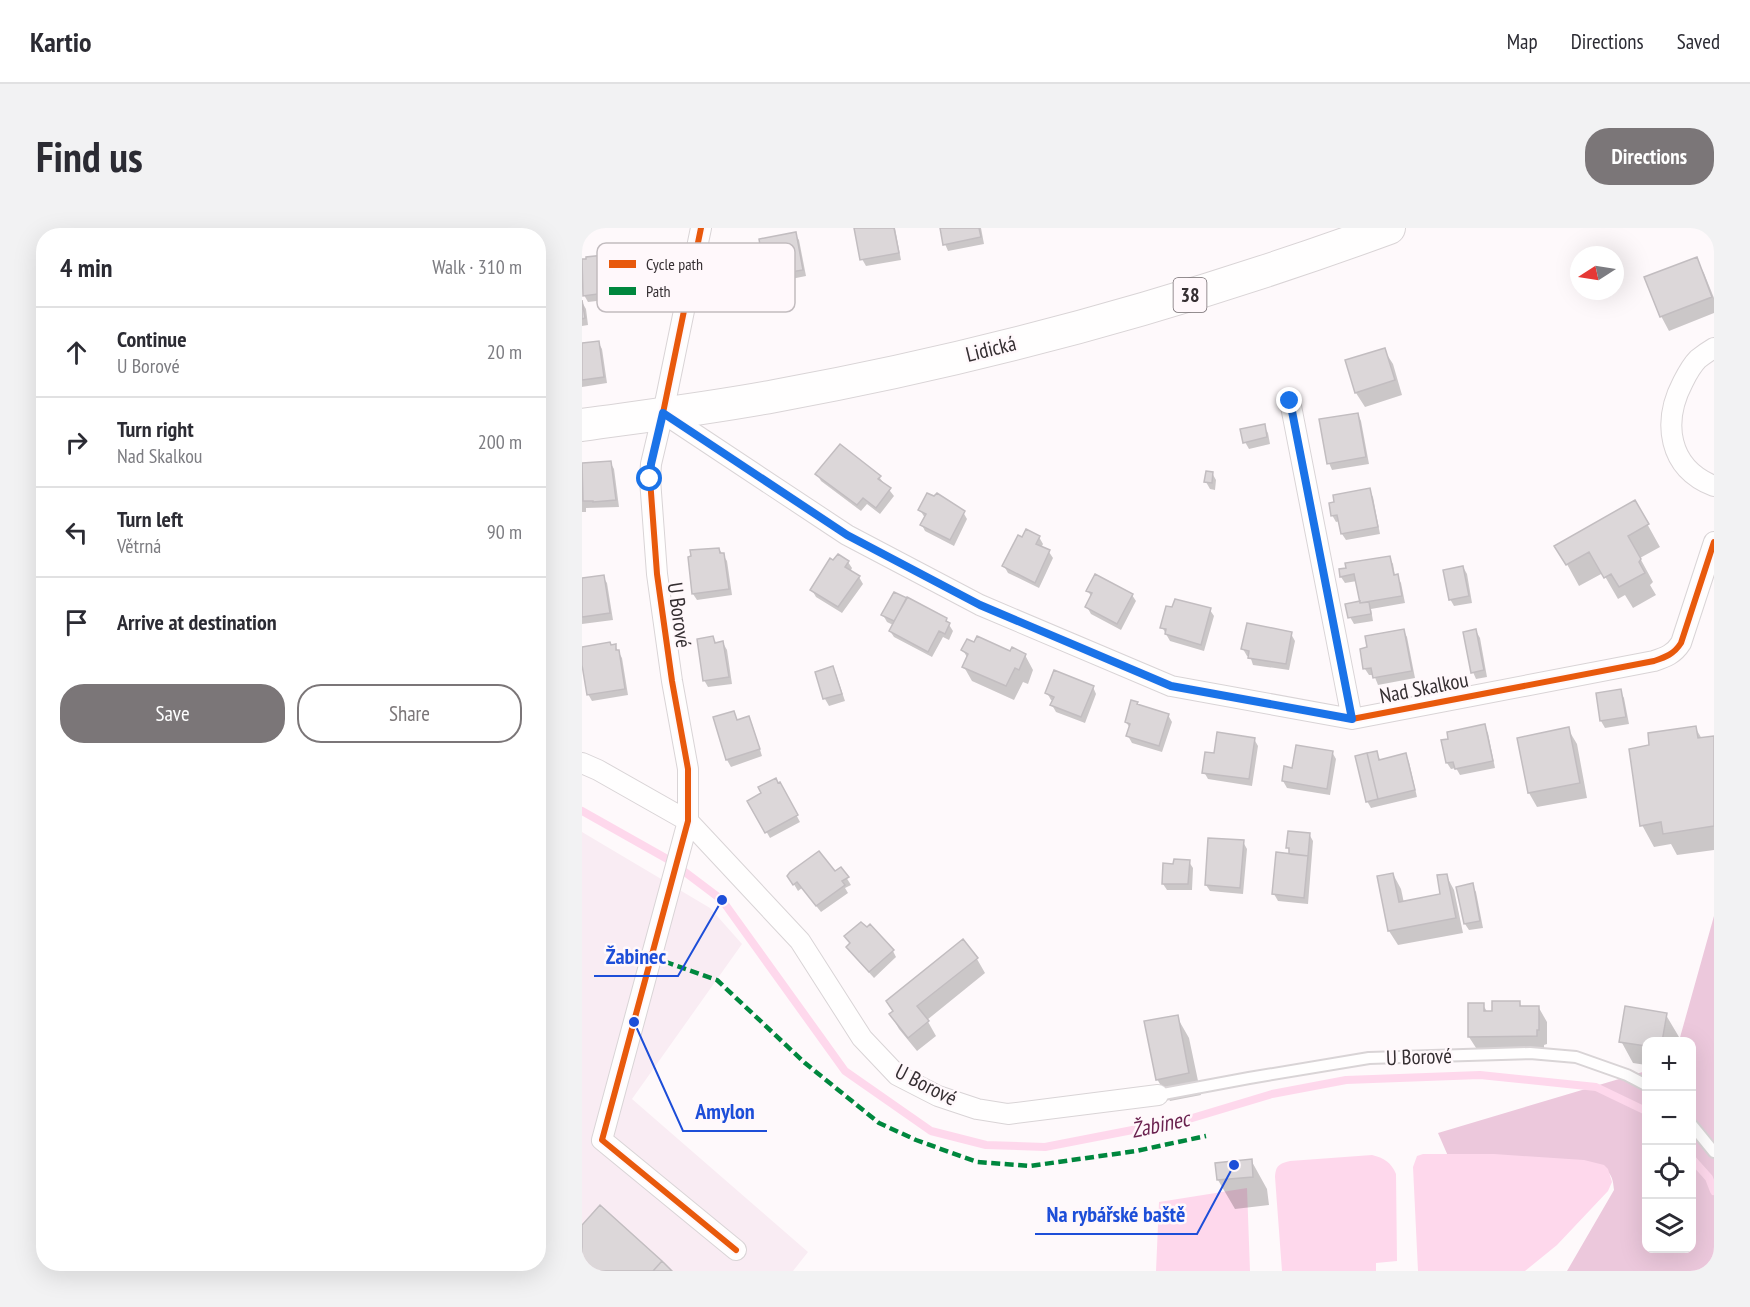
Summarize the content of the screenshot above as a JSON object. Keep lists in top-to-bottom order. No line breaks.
{"streets":{"main road":["38","Lidická"],"street":["U Borové","Nad Skalkou"]},"crossings":[["Lidická","U Borové"],["Lidická","Nad Skalkou"],["U Borové","Nad Skalkou"]],"water":["Žabinec"],"places":["Žabinec","Amylon","Na rybářské baště"],"legend":["Cycle path","Path"],"north":"left","page":{"header":"Kartio","nav":["Map","Directions","Saved"],"buttons":["Directions",["Save","Share"]],"title":"Find us","heading":["4 min","Walk · 310 m"],"list":[["Continue","U Borové","20 m"],["Turn right","Nad Skalkou","200 m"],["Turn left","Větrná","90 m"],"Arrive at destination"],"map_buttons":["+","−"]}}
